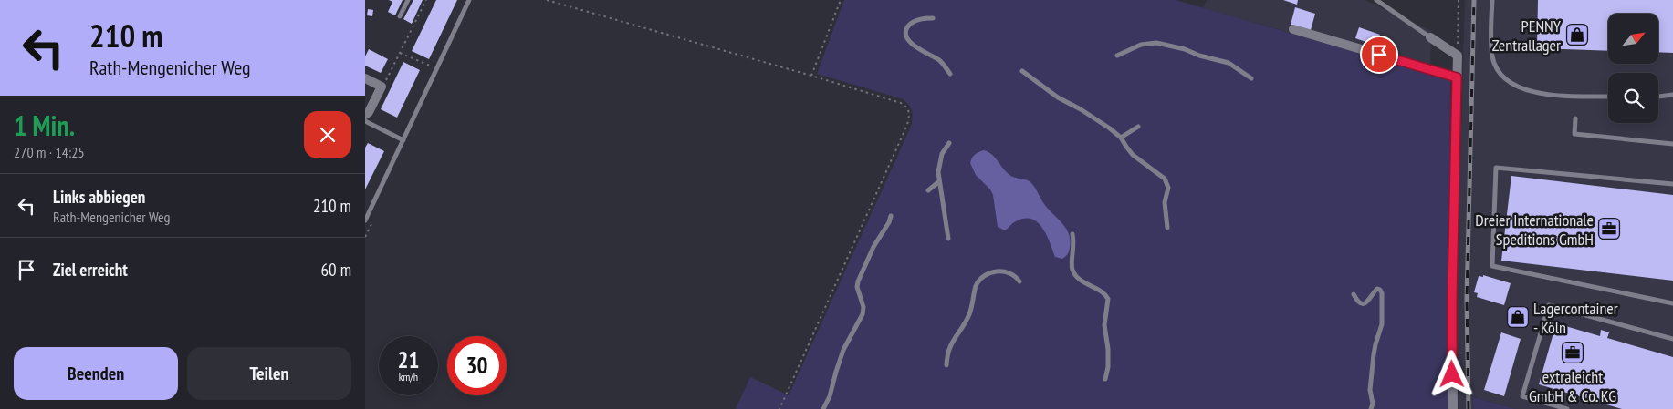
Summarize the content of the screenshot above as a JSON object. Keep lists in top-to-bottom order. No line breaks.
{"places":{"shop":["PENNY Zentrallager","Lagercontainer - Köln"],"office":["Dreier Internationale Speditions GmbH","extraleicht GmbH & Co. KG"]},"north":"top right","page":{"turn":["210 m","Rath-Mengenicher Weg"],"heading":["1 Min.","270 m · 14:25"],"list":[{"name":"Links abbiegen","note":"Rath-Mengenicher Weg","value":"210 m"},{"name":"Ziel erreicht","value":"60 m"}],"speed":"21 km/h","limit":"30","buttons":["Beenden","Teilen"]}}
